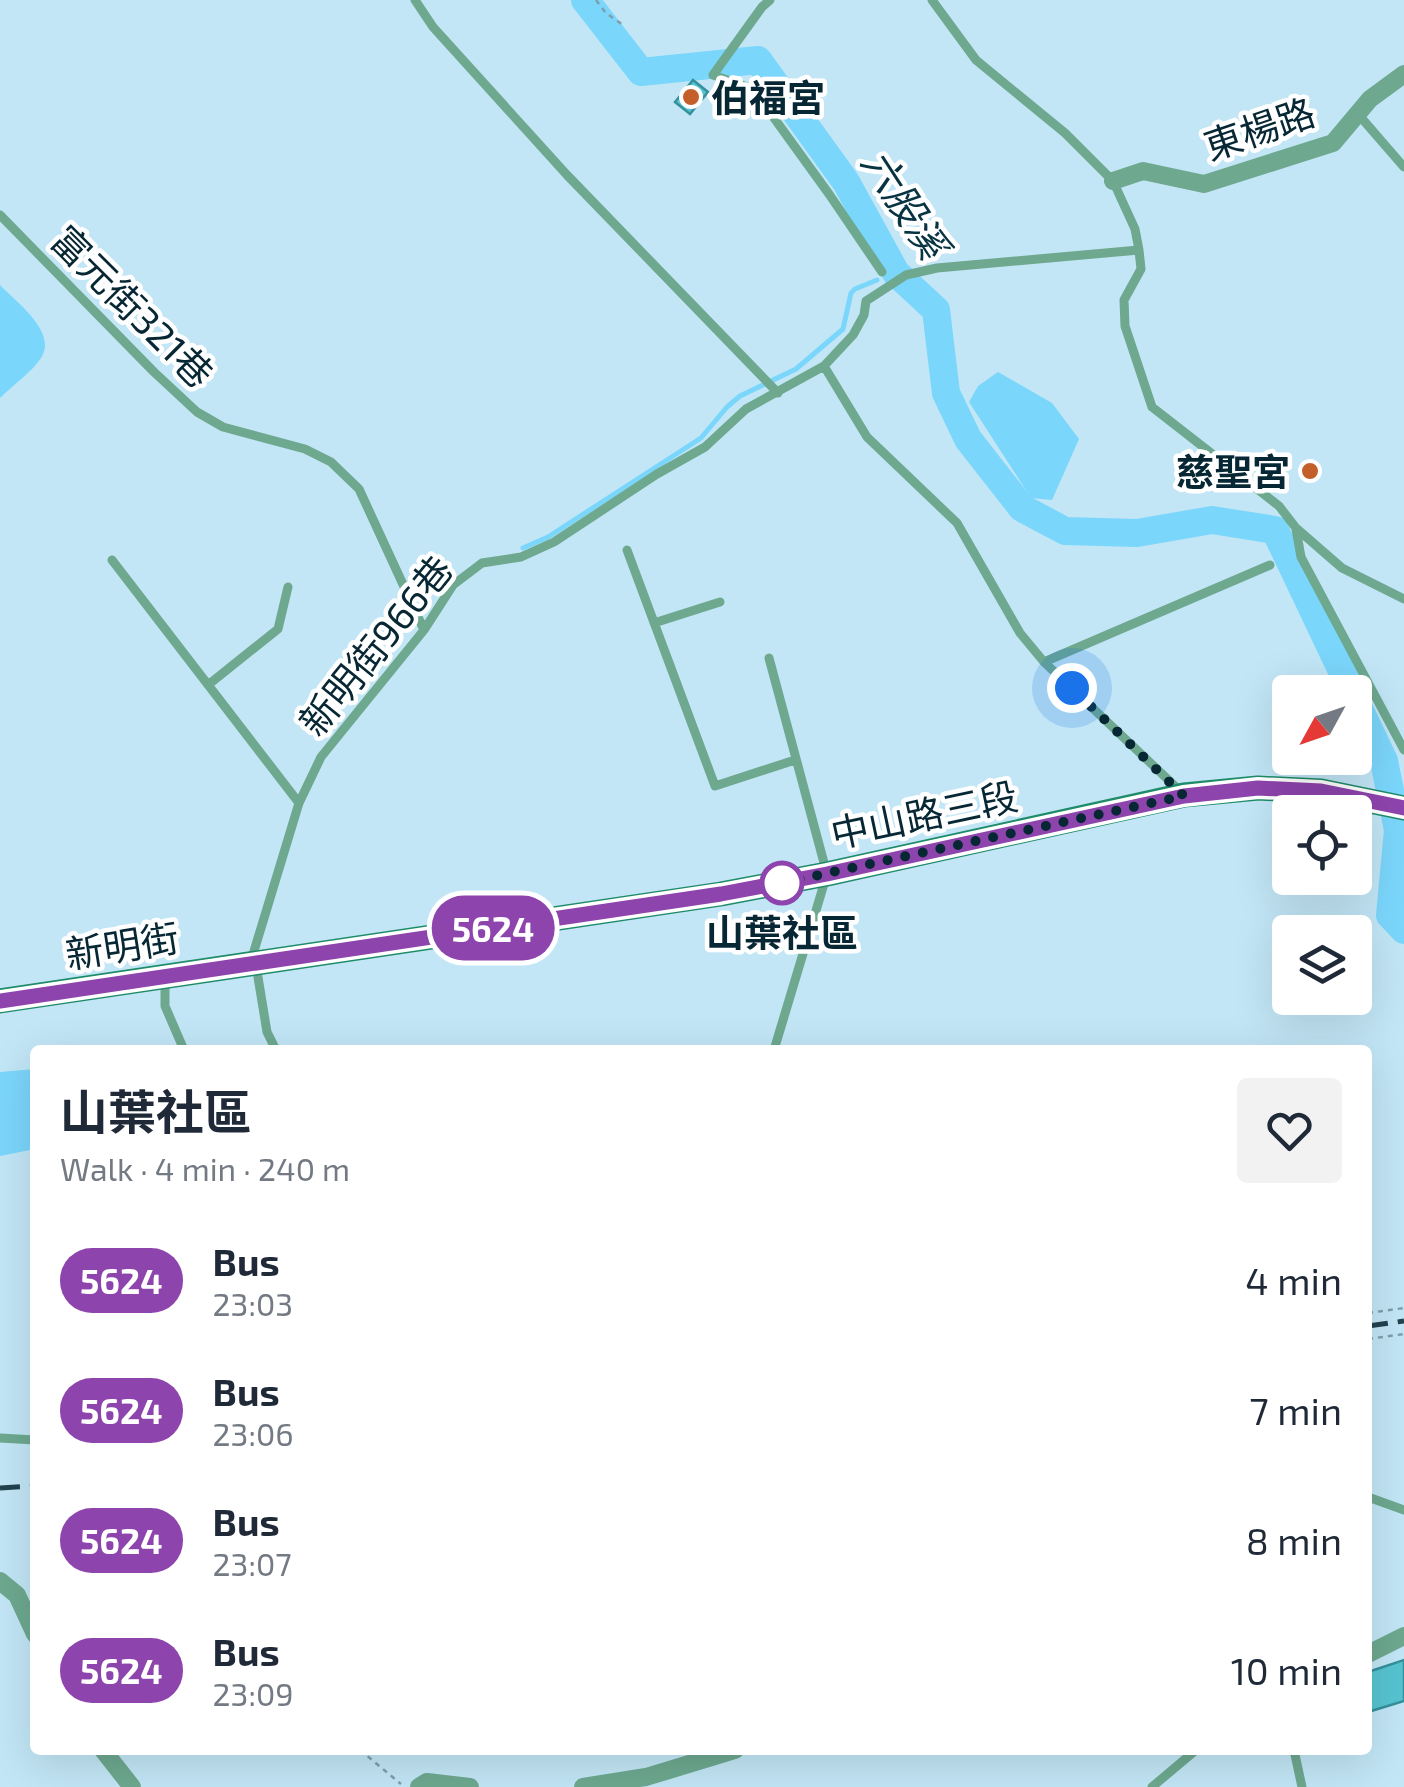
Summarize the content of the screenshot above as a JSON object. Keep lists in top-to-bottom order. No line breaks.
{"streets":{"street":["東楊路","中山路三段","新明街"],"lane":["富元街321巷","新明街966巷"]},"crossings":[["富元街321巷","新明街966巷"],["新明街966巷","中山路三段"],["新明街966巷","新明街"],["中山路三段","新明街"]],"water":["六股溪"],"places":["伯福宮","慈聖宮","山葉社區"],"lines":["bus line 5624"],"north":"bottom left","page":{"on_map":"5624","heading":["山葉社區","Walk · 4 min · 240 m"],"list":[{"mark":"5624","name":"Bus","note":"23:03","value":"4 min"},{"mark":"5624","name":"Bus","note":"23:06","value":"7 min"},{"mark":"5624","name":"Bus","note":"23:07","value":"8 min"},{"mark":"5624","name":"Bus","note":"23:09","value":"10 min"}]}}
